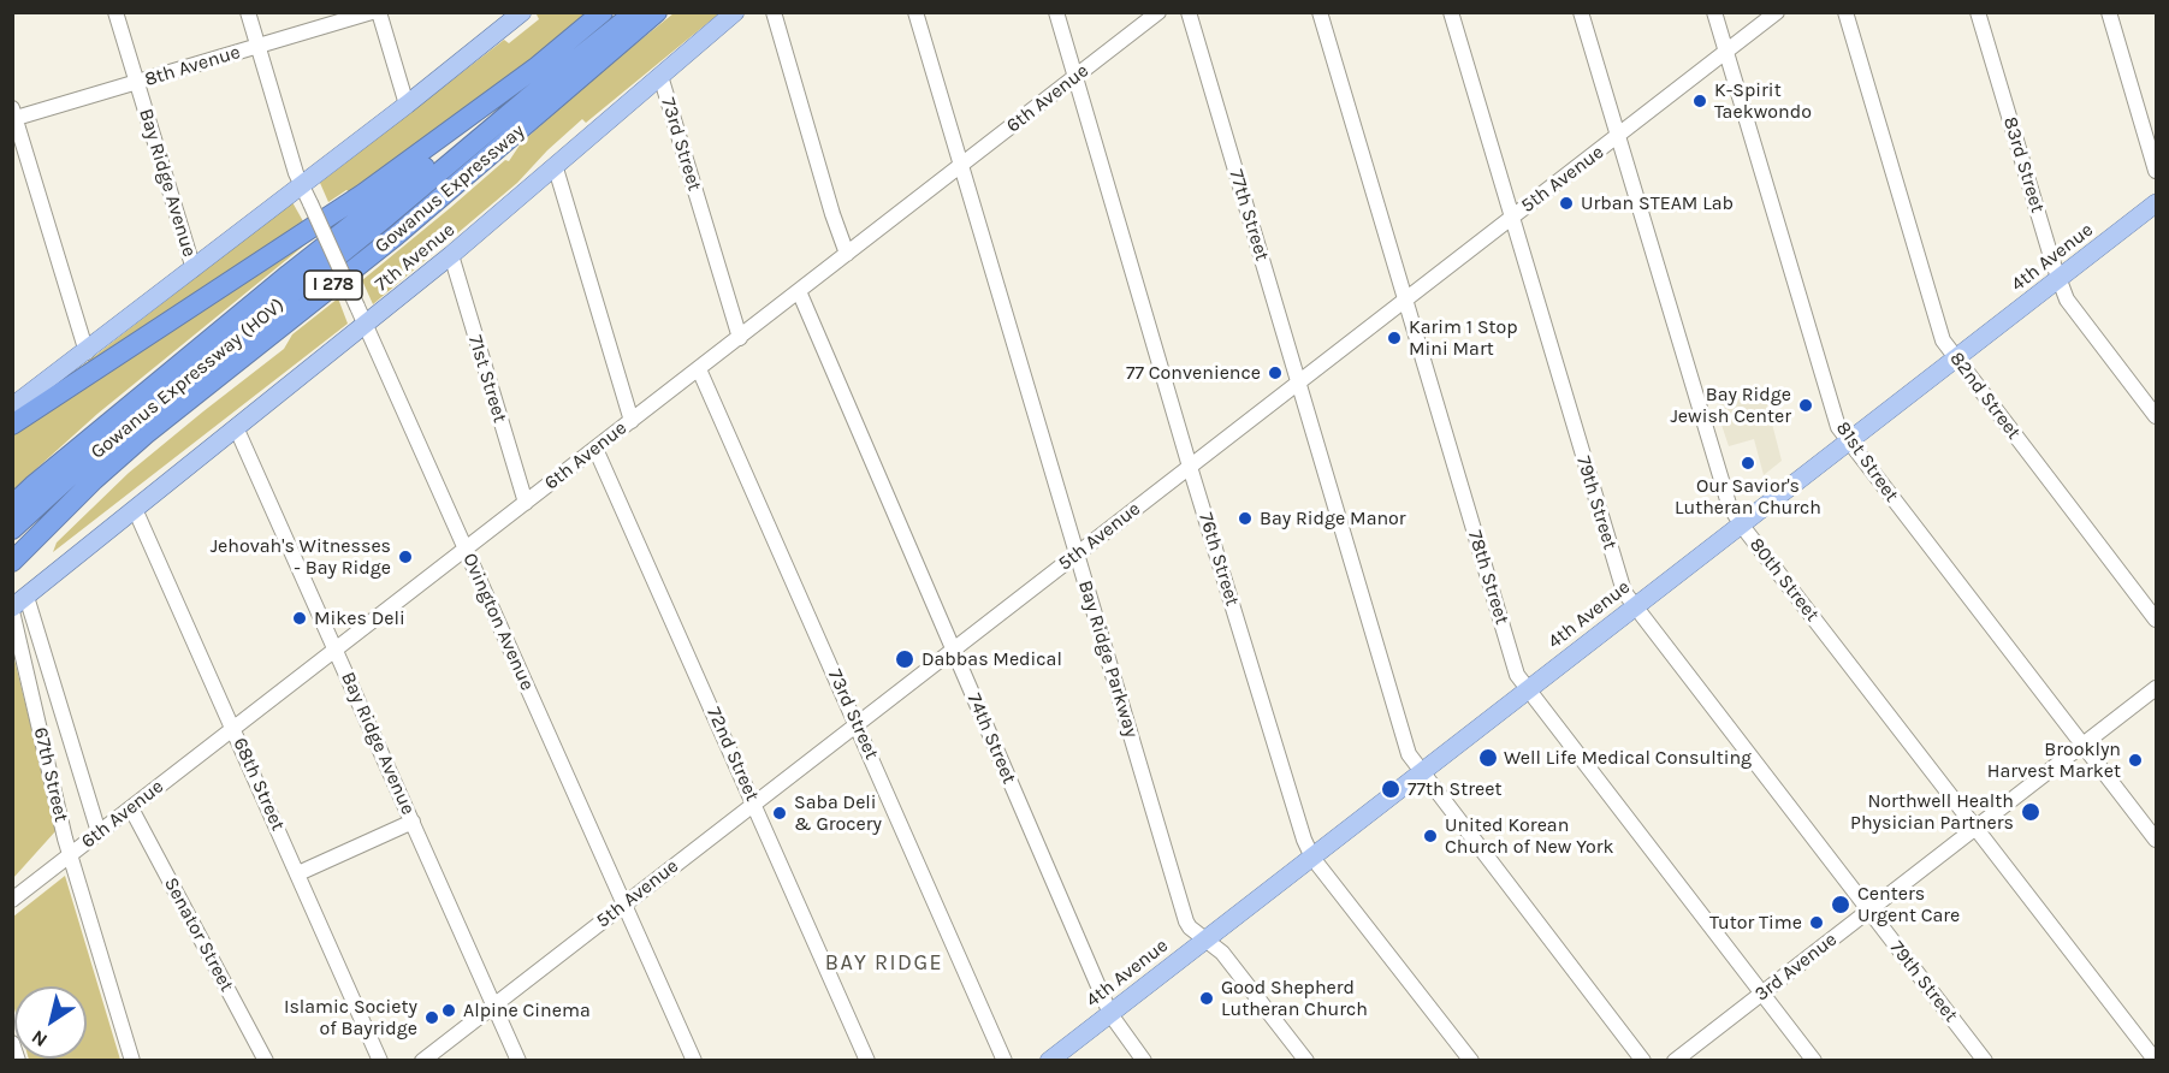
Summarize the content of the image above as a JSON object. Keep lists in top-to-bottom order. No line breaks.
{"streets":{"highway":["Gowanus Expressway","I 278","Gowanus Expressway (HOV)"],"main road":["7th Avenue","4th Avenue"],"street":["8th Avenue","6th Avenue","73rd Street","83rd Street","5th Avenue","Bay Ridge Avenue","77th Street","71st Street","82nd Street","81st Street","79th Street","76th Street","78th Street","80th Street","Ovington Avenue","Bay Ridge Parkway","74th Street","72nd Street","67th Street","68th Street","Senator Street","3rd Avenue"]},"crossings":[["8th Avenue","Bay Ridge Avenue"],["8th Avenue","Ovington Avenue"],["6th Avenue","73rd Street"],["6th Avenue","Bay Ridge Avenue"],["6th Avenue","71st Street"],["6th Avenue","76th Street"],["6th Avenue","Ovington Avenue"],["6th Avenue","Bay Ridge Parkway"],["6th Avenue","74th Street"],["6th Avenue","72nd Street"],["6th Avenue","67th Street"],["6th Avenue","68th Street"],["6th Avenue","Senator Street"],["73rd Street","5th Avenue"],["73rd Street","7th Avenue"],["83rd Street","4th Avenue"],["5th Avenue","Bay Ridge Avenue"],["5th Avenue","77th Street"],["5th Avenue","81st Street"],["5th Avenue","79th Street"],["5th Avenue","76th Street"],["5th Avenue","78th Street"],["5th Avenue","80th Street"],["5th Avenue","Ovington Avenue"],["5th Avenue","Bay Ridge Parkway"],["5th Avenue","74th Street"],["5th Avenue","72nd Street"],["Bay Ridge Avenue","7th Avenue"],["77th Street","4th Avenue"],["7th Avenue","71st Street"],["7th Avenue","Ovington Avenue"],["7th Avenue","67th Street"],["7th Avenue","68th Street"],["4th Avenue","82nd Street"],["4th Avenue","81st Street"],["4th Avenue","79th Street"],["4th Avenue","76th Street"],["4th Avenue","78th Street"],["4th Avenue","80th Street"],["4th Avenue","Bay Ridge Parkway"],["4th Avenue","74th Street"],["81st Street","3rd Avenue"],["79th Street","3rd Avenue"],["78th Street","3rd Avenue"],["80th Street","3rd Avenue"]],"districts":["BAY RIDGE"],"places":["K-Spirit Taekwondo","Urban STEAM Lab","Karim 1 Stop Mini Mart","77 Convenience","Bay Ridge Jewish Center","Our Savior's Lutheran Church","Bay Ridge Manor","Jehovah's Witnesses - Bay Ridge","Mikes Deli","Dabbas Medical","Well Life Medical Consulting","Brooklyn Harvest Market","77th Street","Northwell Health Physician Partners","Saba Deli & Grocery","United Korean Church of New York","Centers Urgent Care","Tutor Time","Good Shepherd Lutheran Church","Alpine Cinema","Islamic Society of Bayridge"],"north":"bottom left"}
